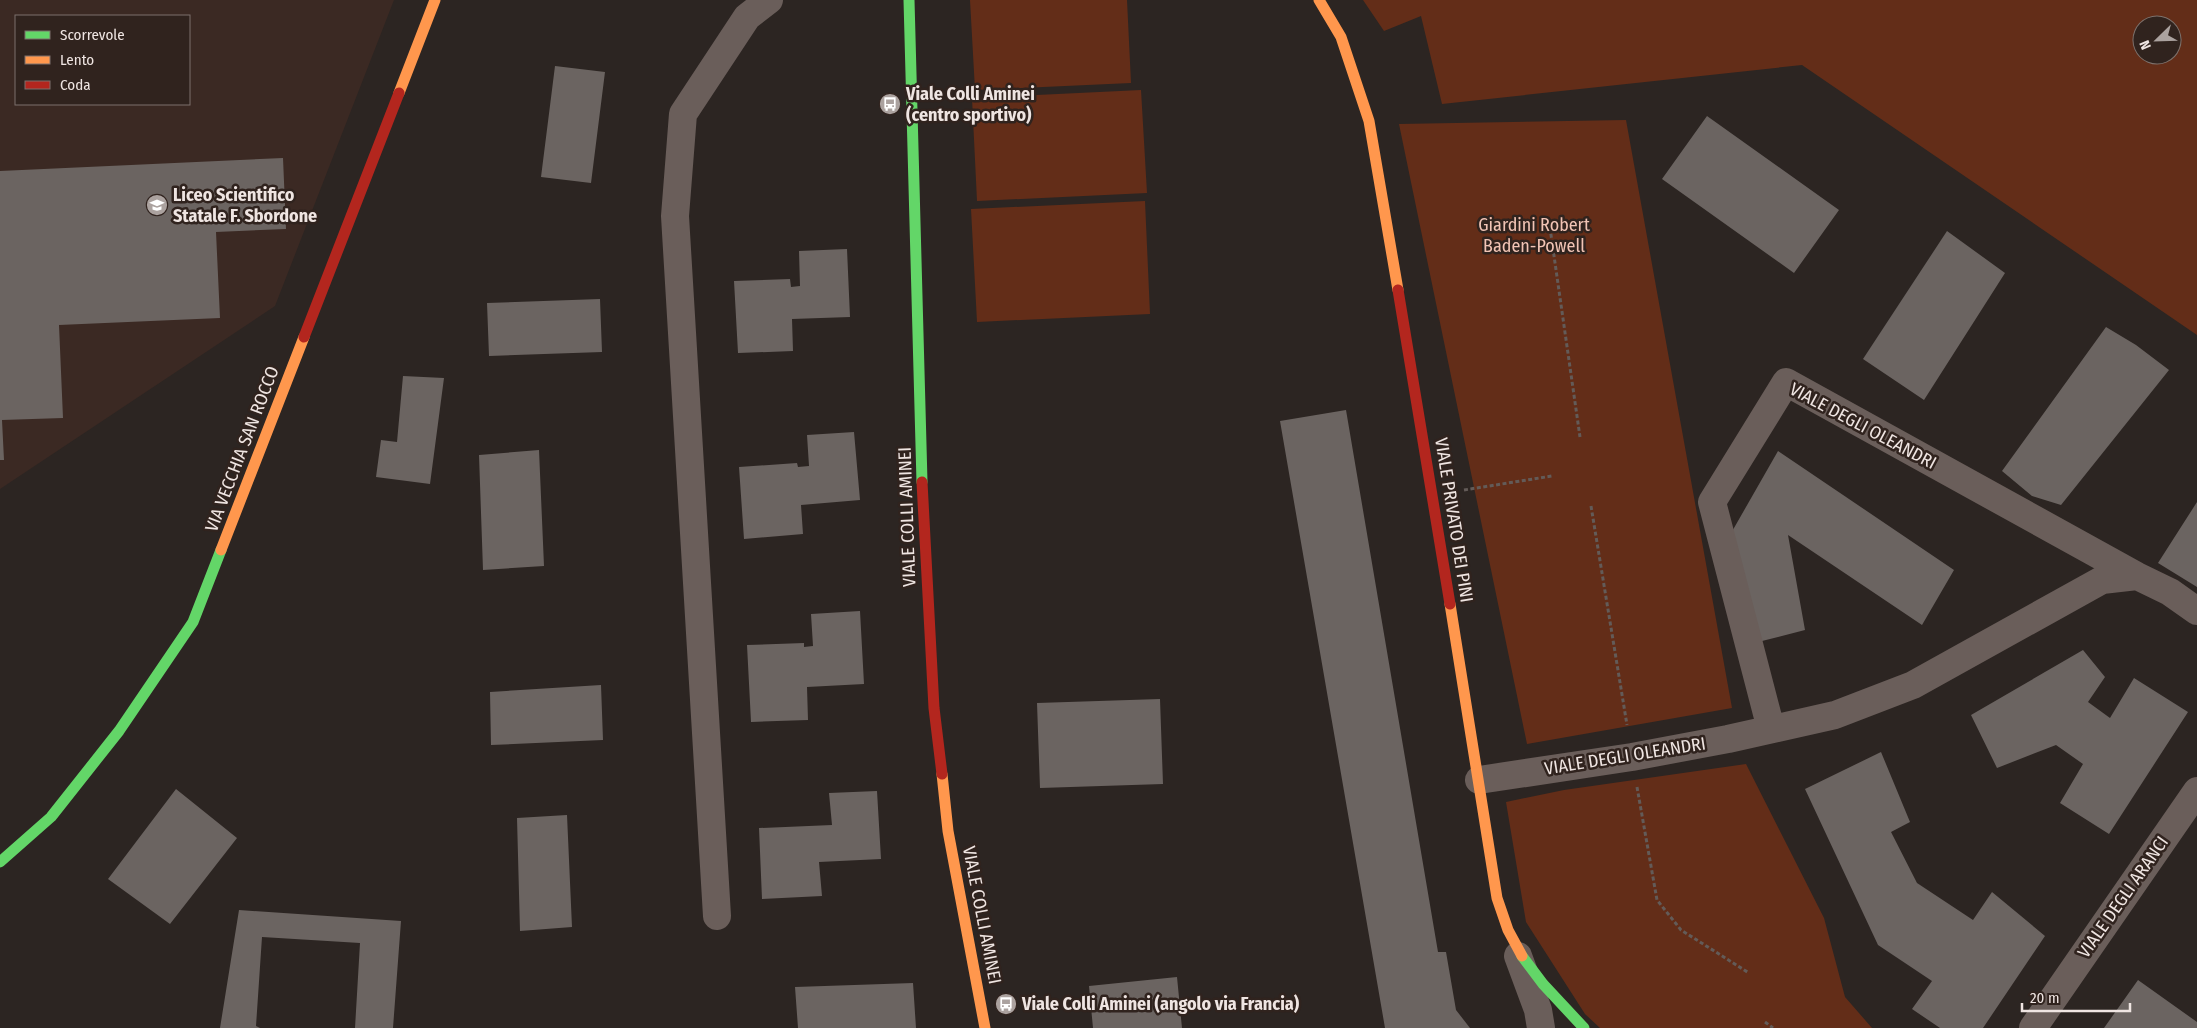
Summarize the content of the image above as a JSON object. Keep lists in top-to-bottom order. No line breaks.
{"streets":{"street":["VIALE DEGLI OLEANDRI","VIA VECCHIA SAN ROCCO","VIALE COLLI AMINEI","VIALE PRIVATO DEI PINI","VIALE DEGLI ARANCI"]},"crossings":[["VIALE DEGLI OLEANDRI","VIALE PRIVATO DEI PINI"]],"parks":["Giardini Robert Baden-Powell"],"places":{"bus stop":["Viale Colli Aminei (centro sportivo)","Viale Colli Aminei (angolo via Francia)"],"school or university":["Liceo Scientifico Statale F. Sbordone"]},"legend":["Scorrevole","Lento","Coda"],"scale_bar":"20 m","north":"bottom left"}
